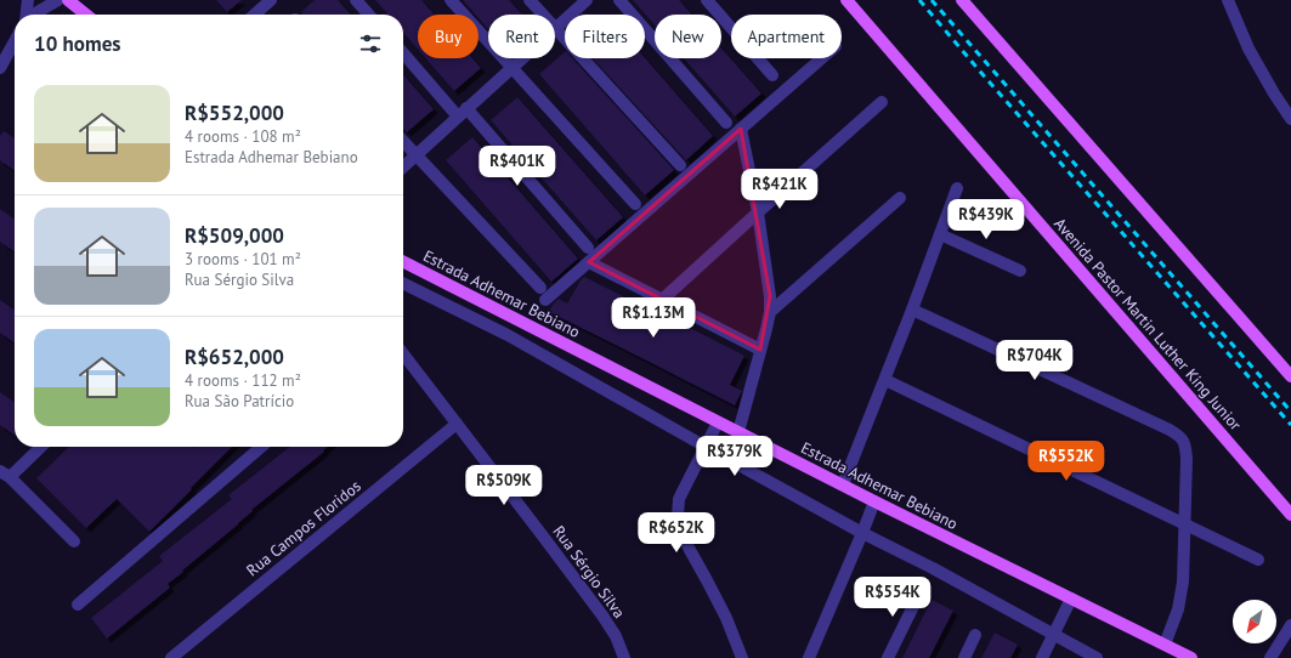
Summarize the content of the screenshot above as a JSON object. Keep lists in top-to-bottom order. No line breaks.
{"streets":{"main road":["Estrada Adhemar Bebiano","Avenida Pastor Martin Luther King Junior"],"street":["Rua Campos Floridos","Rua Sérgio Silva"]},"crossings":[["Rua Campos Floridos","Rua Sérgio Silva"]],"north":"bottom left","page":{"chip":["Buy","Rent","Filters","New","Apartment"],"heading":"10 homes","list":[{"name":"R$552,000","note":"4 rooms · 108 m² · Estrada Adhemar Bebiano"},{"name":"R$509,000","note":"3 rooms · 101 m² · Rua Sérgio Silva"},{"name":"R$652,000","note":"4 rooms · 112 m² · Rua São Patrício"}],"price":["R$401K","R$421K","R$439K","R$1.13M","R$704K","R$379K","R$552K","R$509K","R$652K","R$554K"]}}
